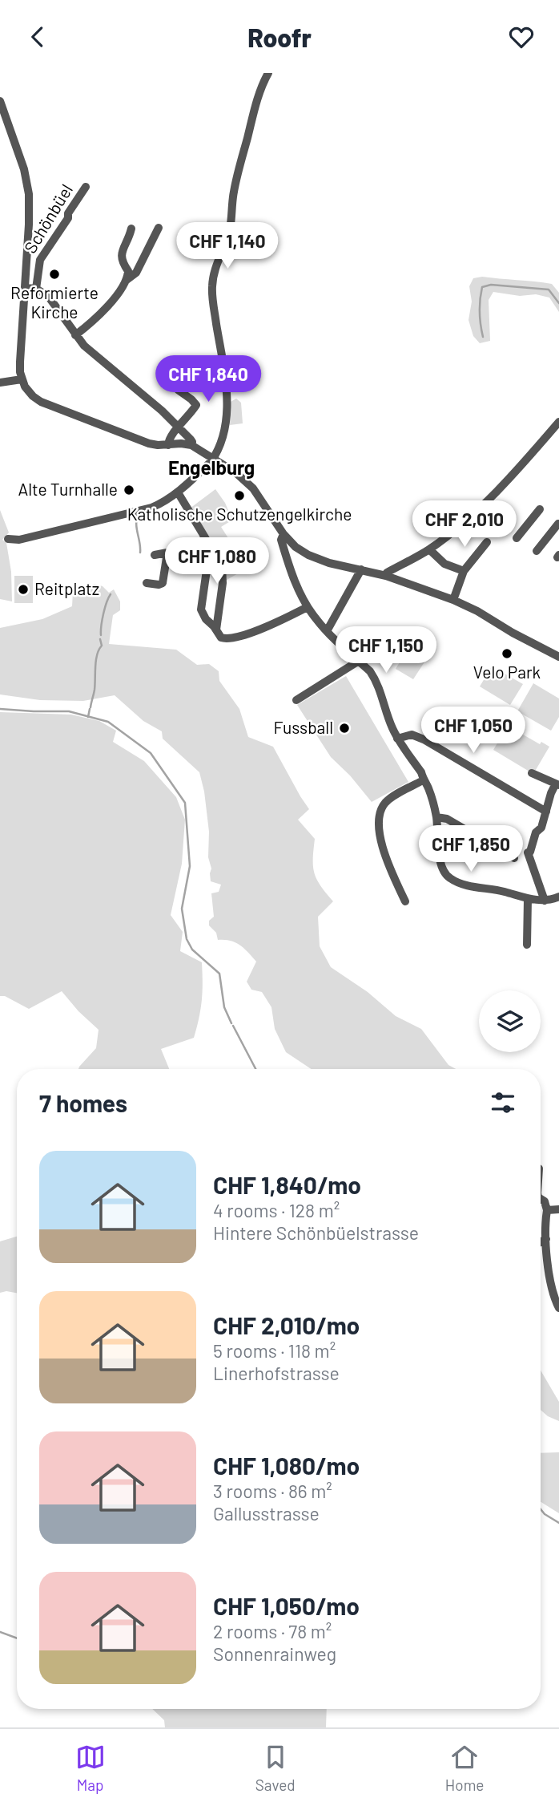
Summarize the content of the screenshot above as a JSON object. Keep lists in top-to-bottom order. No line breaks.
{"streets":{"street":["Schönbüel"]},"districts":["Engelburg"],"places":["Reformierte Kirche","Alte Turnhalle","Katholische Schutzengelkirche","Reitplatz","Velo Park","Fussball"],"page":{"header":"Roofr","price":["CHF 1,140","CHF 1,840","CHF 2,010","CHF 1,080","CHF 1,150","CHF 1,050","CHF 1,850"],"heading":"7 homes","list":[{"name":"CHF 1,840/mo","note":"4 rooms · 128 m² · Hintere Schönbüelstrasse"},{"name":"CHF 2,010/mo","note":"5 rooms · 118 m² · Linerhofstrasse"},{"name":"CHF 1,080/mo","note":"3 rooms · 86 m² · Gallusstrasse"},{"name":"CHF 1,050/mo","note":"2 rooms · 78 m² · Sonnenrainweg"}],"tabs":["Map","Saved","Home"]}}
